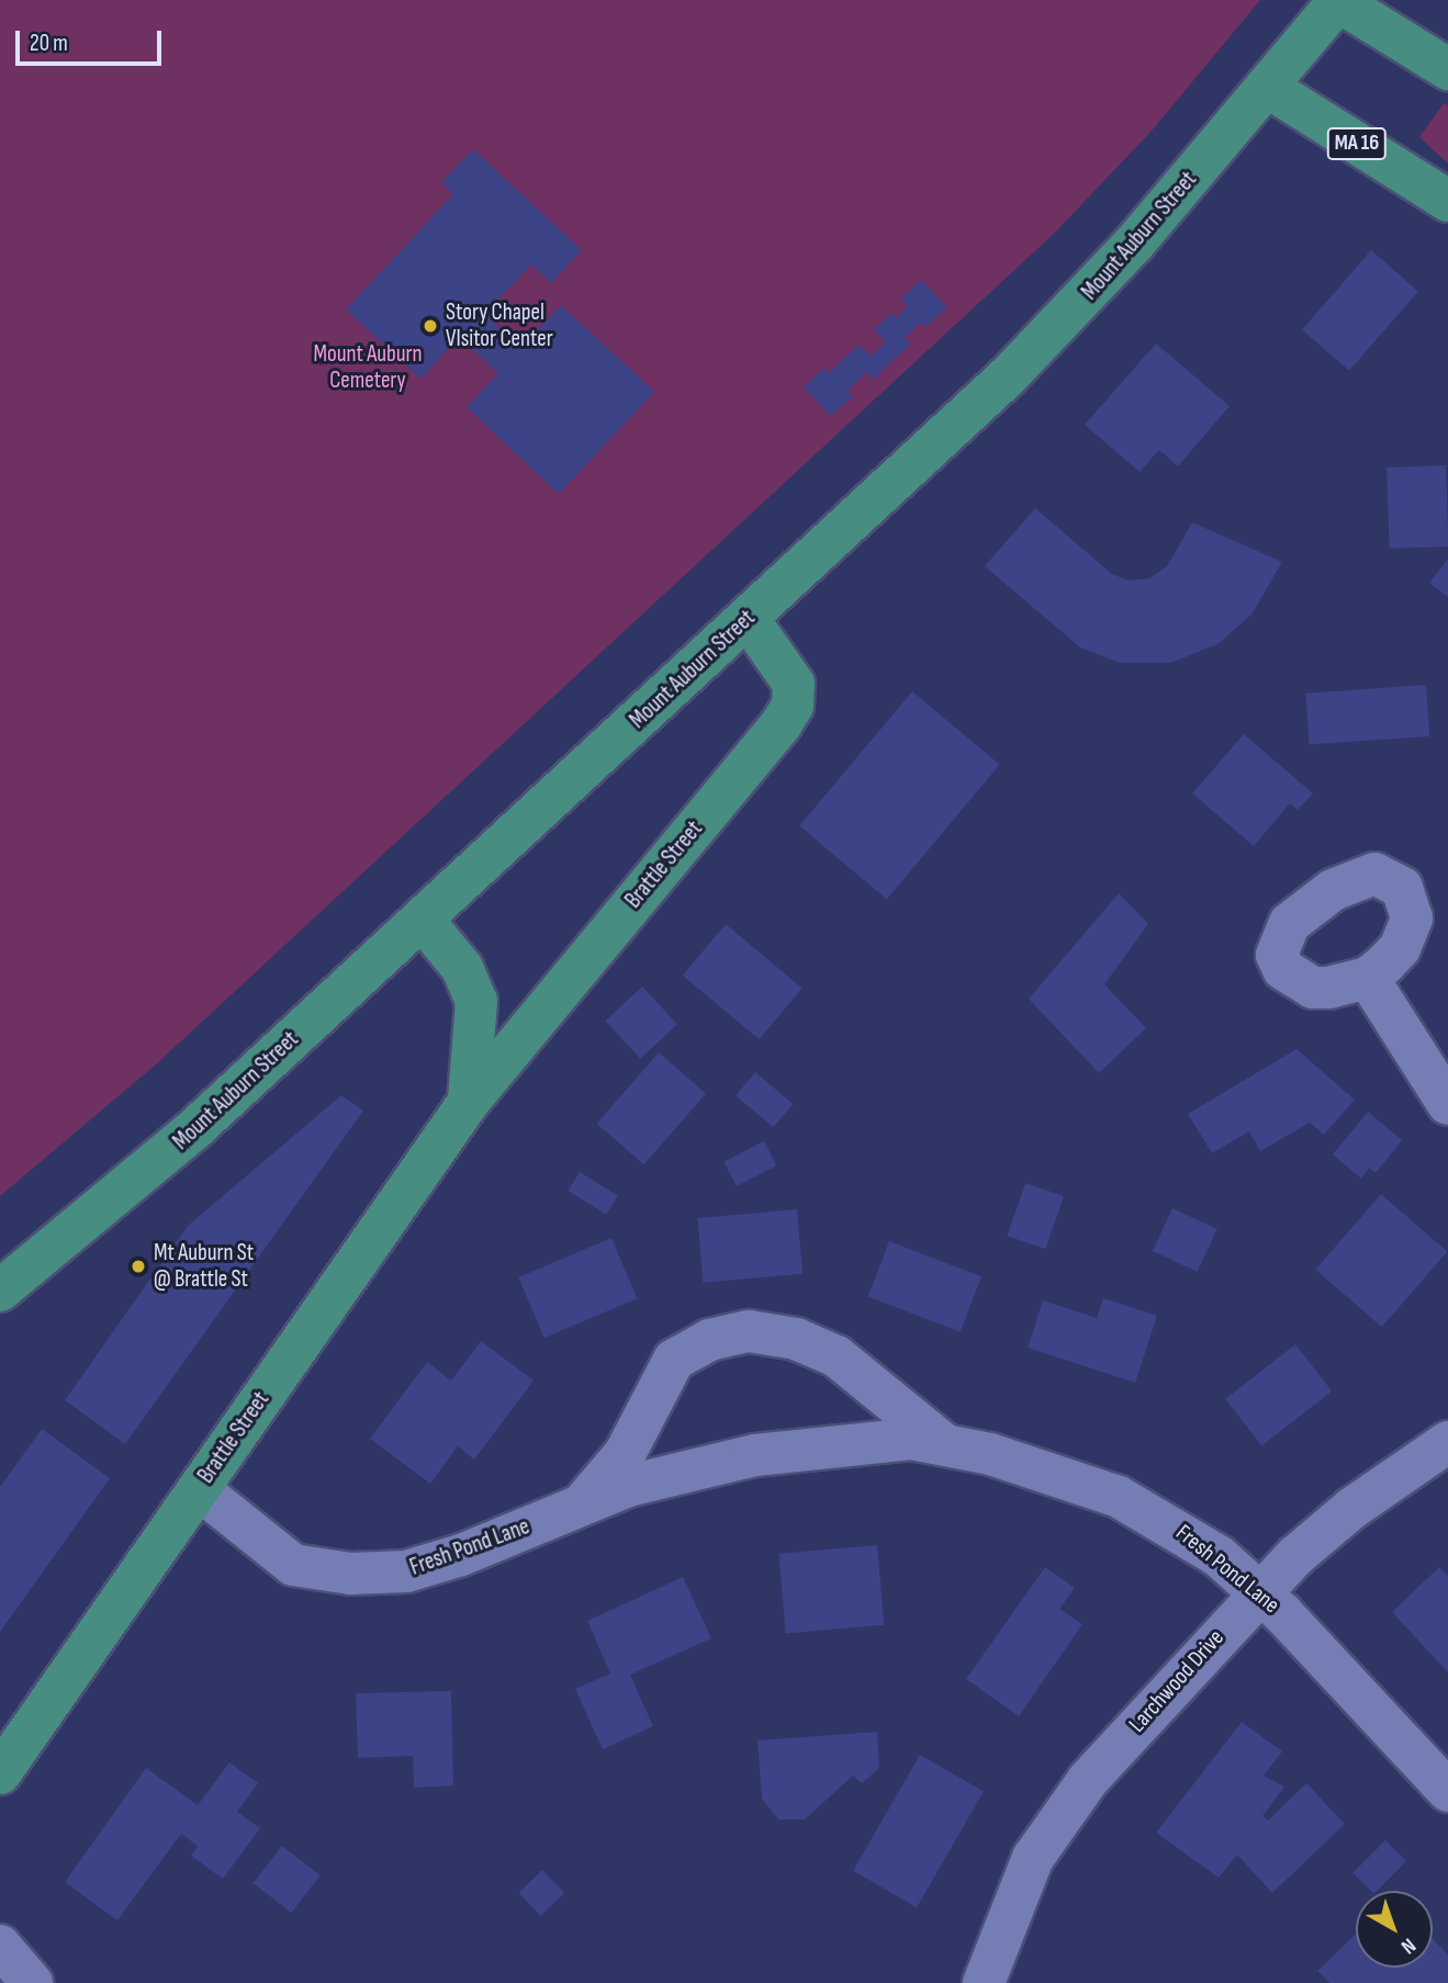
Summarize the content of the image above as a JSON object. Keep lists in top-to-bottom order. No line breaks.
{"streets":{"main road":["MA 16","Mount Auburn Street","Brattle Street"],"street":["Fresh Pond Lane","Larchwood Drive"]},"crossings":[["MA 16","Mount Auburn Street"],["Mount Auburn Street","Brattle Street"],["Brattle Street","Fresh Pond Lane"],["Fresh Pond Lane","Larchwood Drive"]],"parks":["Mount Auburn Cemetery"],"places":["Story Chapel VIsitor Center","Mt Auburn St @ Brattle St"],"scale_bar":"20 m","north":"bottom right"}
